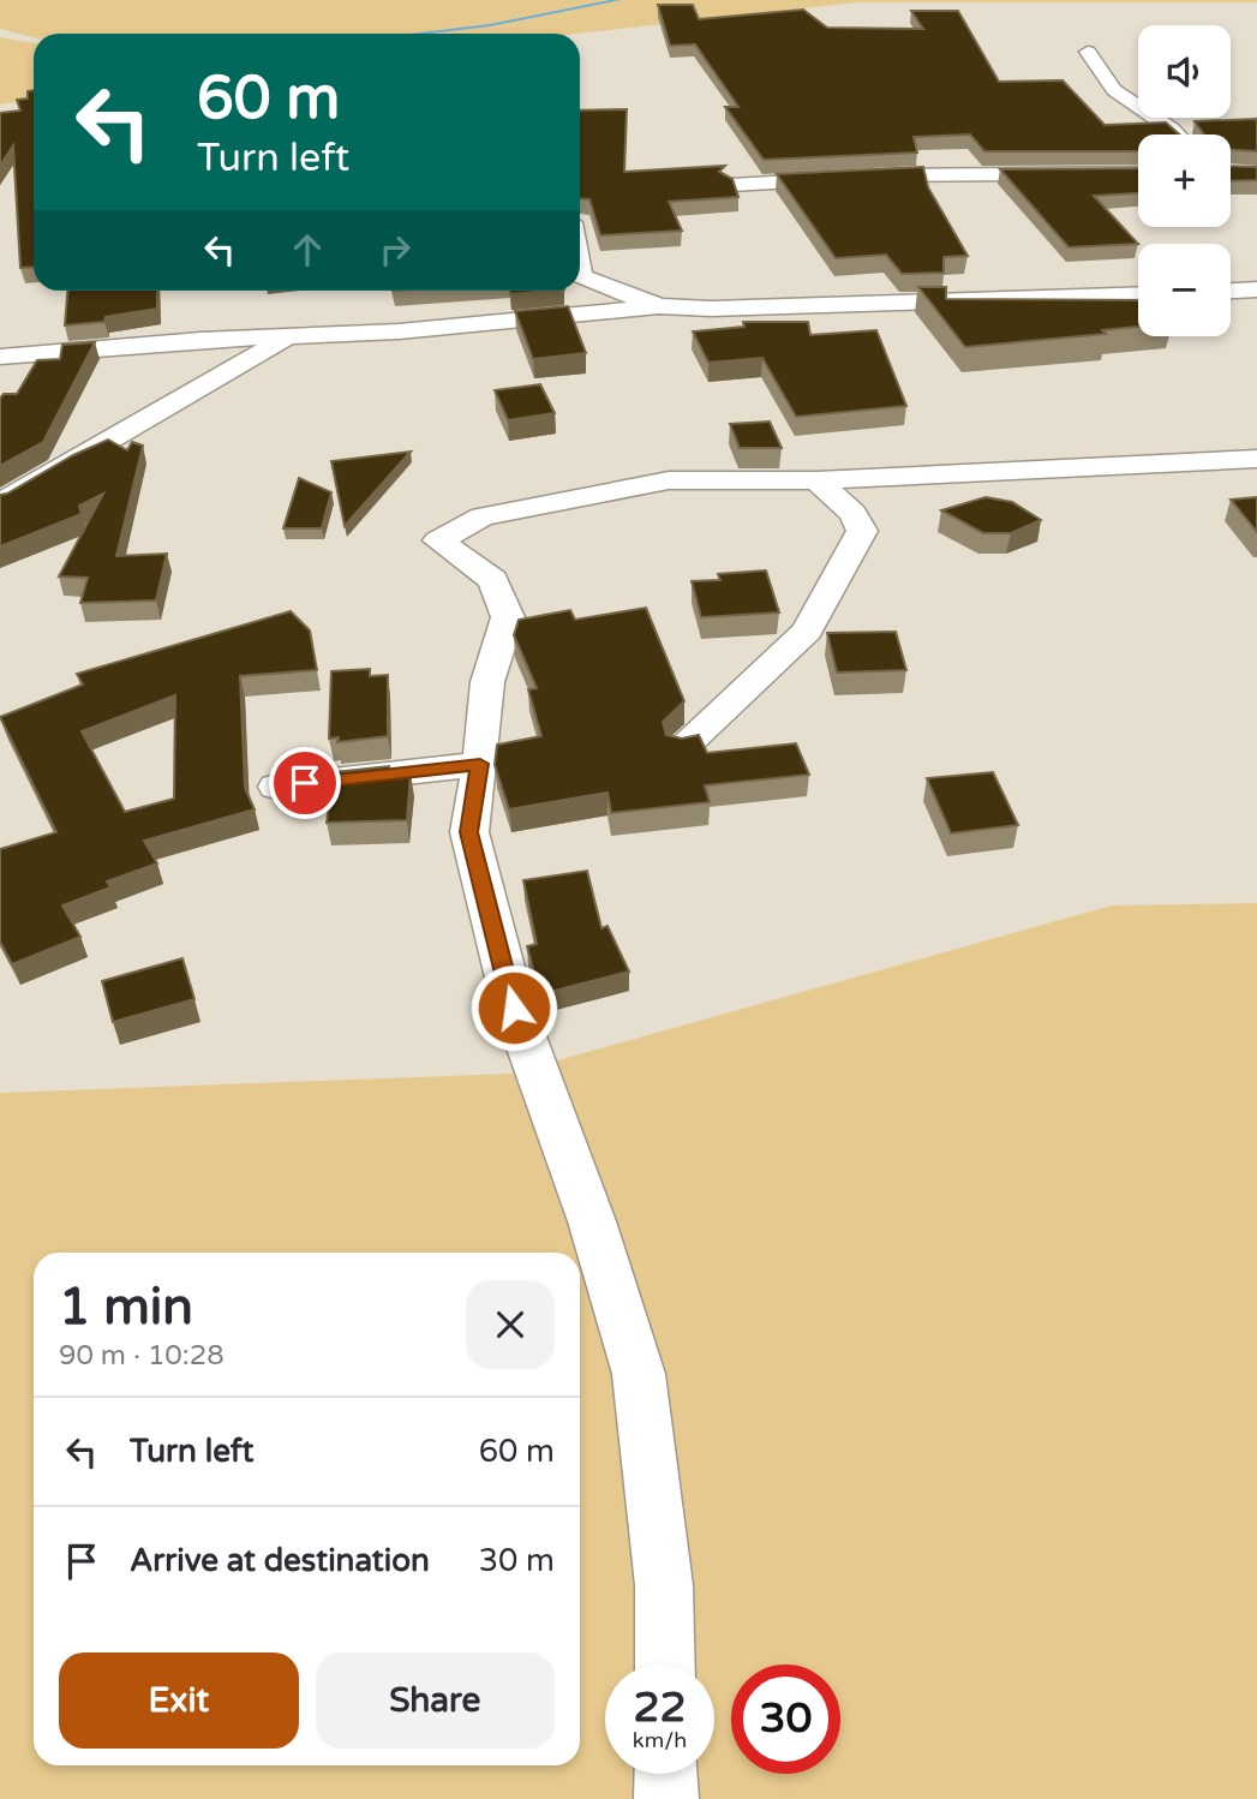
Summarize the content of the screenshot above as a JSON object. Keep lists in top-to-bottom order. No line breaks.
{"page":{"map_buttons":["+","−"],"turn":["60 m","Turn left"],"heading":["1 min","90 m · 10:28"],"list":[{"name":"Turn left","value":"60 m"},{"name":"Arrive at destination","value":"30 m"}],"buttons":["Exit","Share"],"speed":"22 km/h","limit":"30"}}
